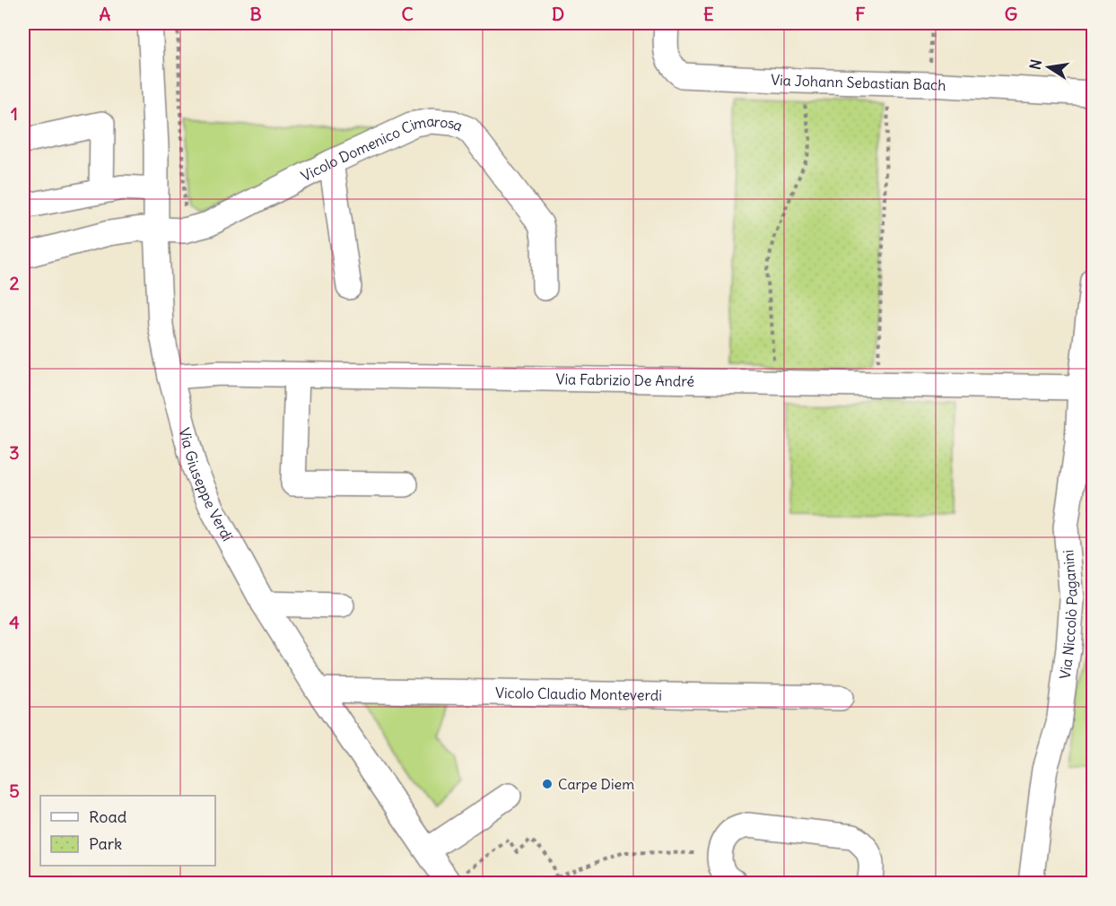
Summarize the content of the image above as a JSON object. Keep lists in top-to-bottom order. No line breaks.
{"streets":{"street":["Via Johann Sebastian Bach","Vicolo Domenico Cimarosa","Via Fabrizio De André","Via Giuseppe Verdi","Via Niccolò Paganini","Vicolo Claudio Monteverdi"]},"crossings":[["Vicolo Domenico Cimarosa","Via Giuseppe Verdi"],["Via Fabrizio De André","Via Giuseppe Verdi"],["Via Fabrizio De André","Via Niccolò Paganini"],["Via Giuseppe Verdi","Vicolo Claudio Monteverdi"]],"places":["Carpe Diem"],"legend":["Road","Park"],"north":"left","grid":{"columns":["A","B","C","D","E","F","G"],"rows":["1","2","3","4","5"]}}
